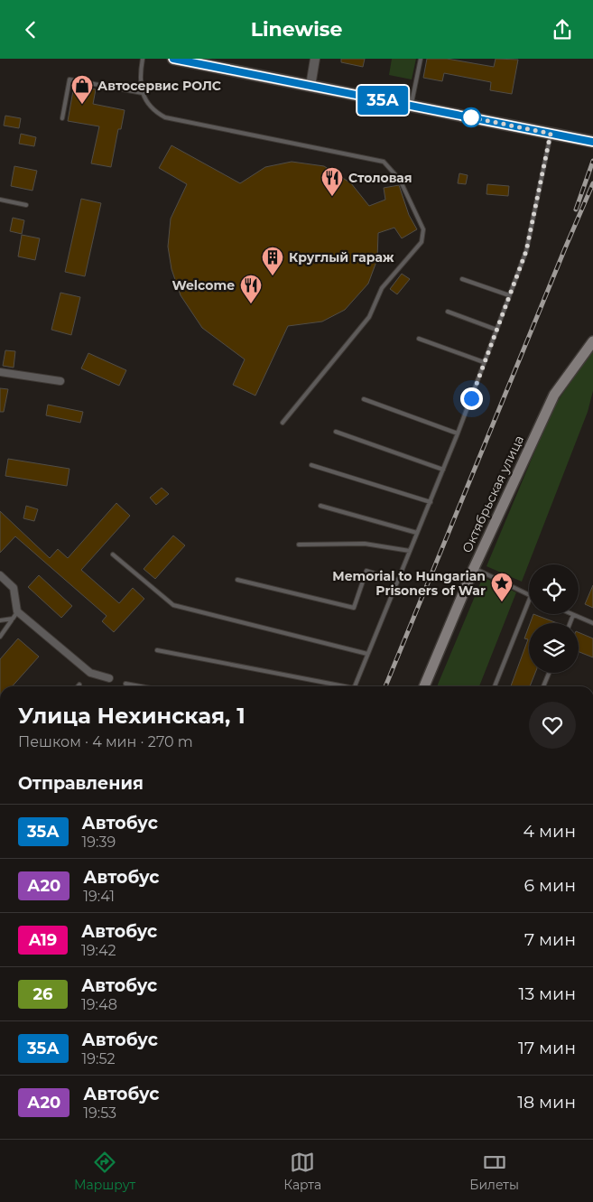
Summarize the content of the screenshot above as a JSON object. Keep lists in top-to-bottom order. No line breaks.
{"streets":{"main road":["Октябрьская улица"]},"places":{"shop":["Автосервис РОЛС"],"restaurant":["Столовая","Welcome"],"building":["Круглый гараж"],"place":["Memorial to Hungarian Prisoners of War"]},"lines":["bus line 35А"],"page":{"header":"Linewise","on_map":"35А","heading":[["Улица Нехинская, 1","Пешком · 4 мин · 270 m"],"Отправления"],"list":[{"mark":"35А","name":"Автобус","note":"19:39","value":"4 мин"},{"mark":"А20","name":"Автобус","note":"19:41","value":"6 мин"},{"mark":"A19","name":"Автобус","note":"19:42","value":"7 мин"},{"mark":"26","name":"Автобус","note":"19:48","value":"13 мин"},{"mark":"35А","name":"Автобус","note":"19:52","value":"17 мин"},{"mark":"А20","name":"Автобус","note":"19:53","value":"18 мин"}],"tabs":["Маршрут","Карта","Билеты"]}}
